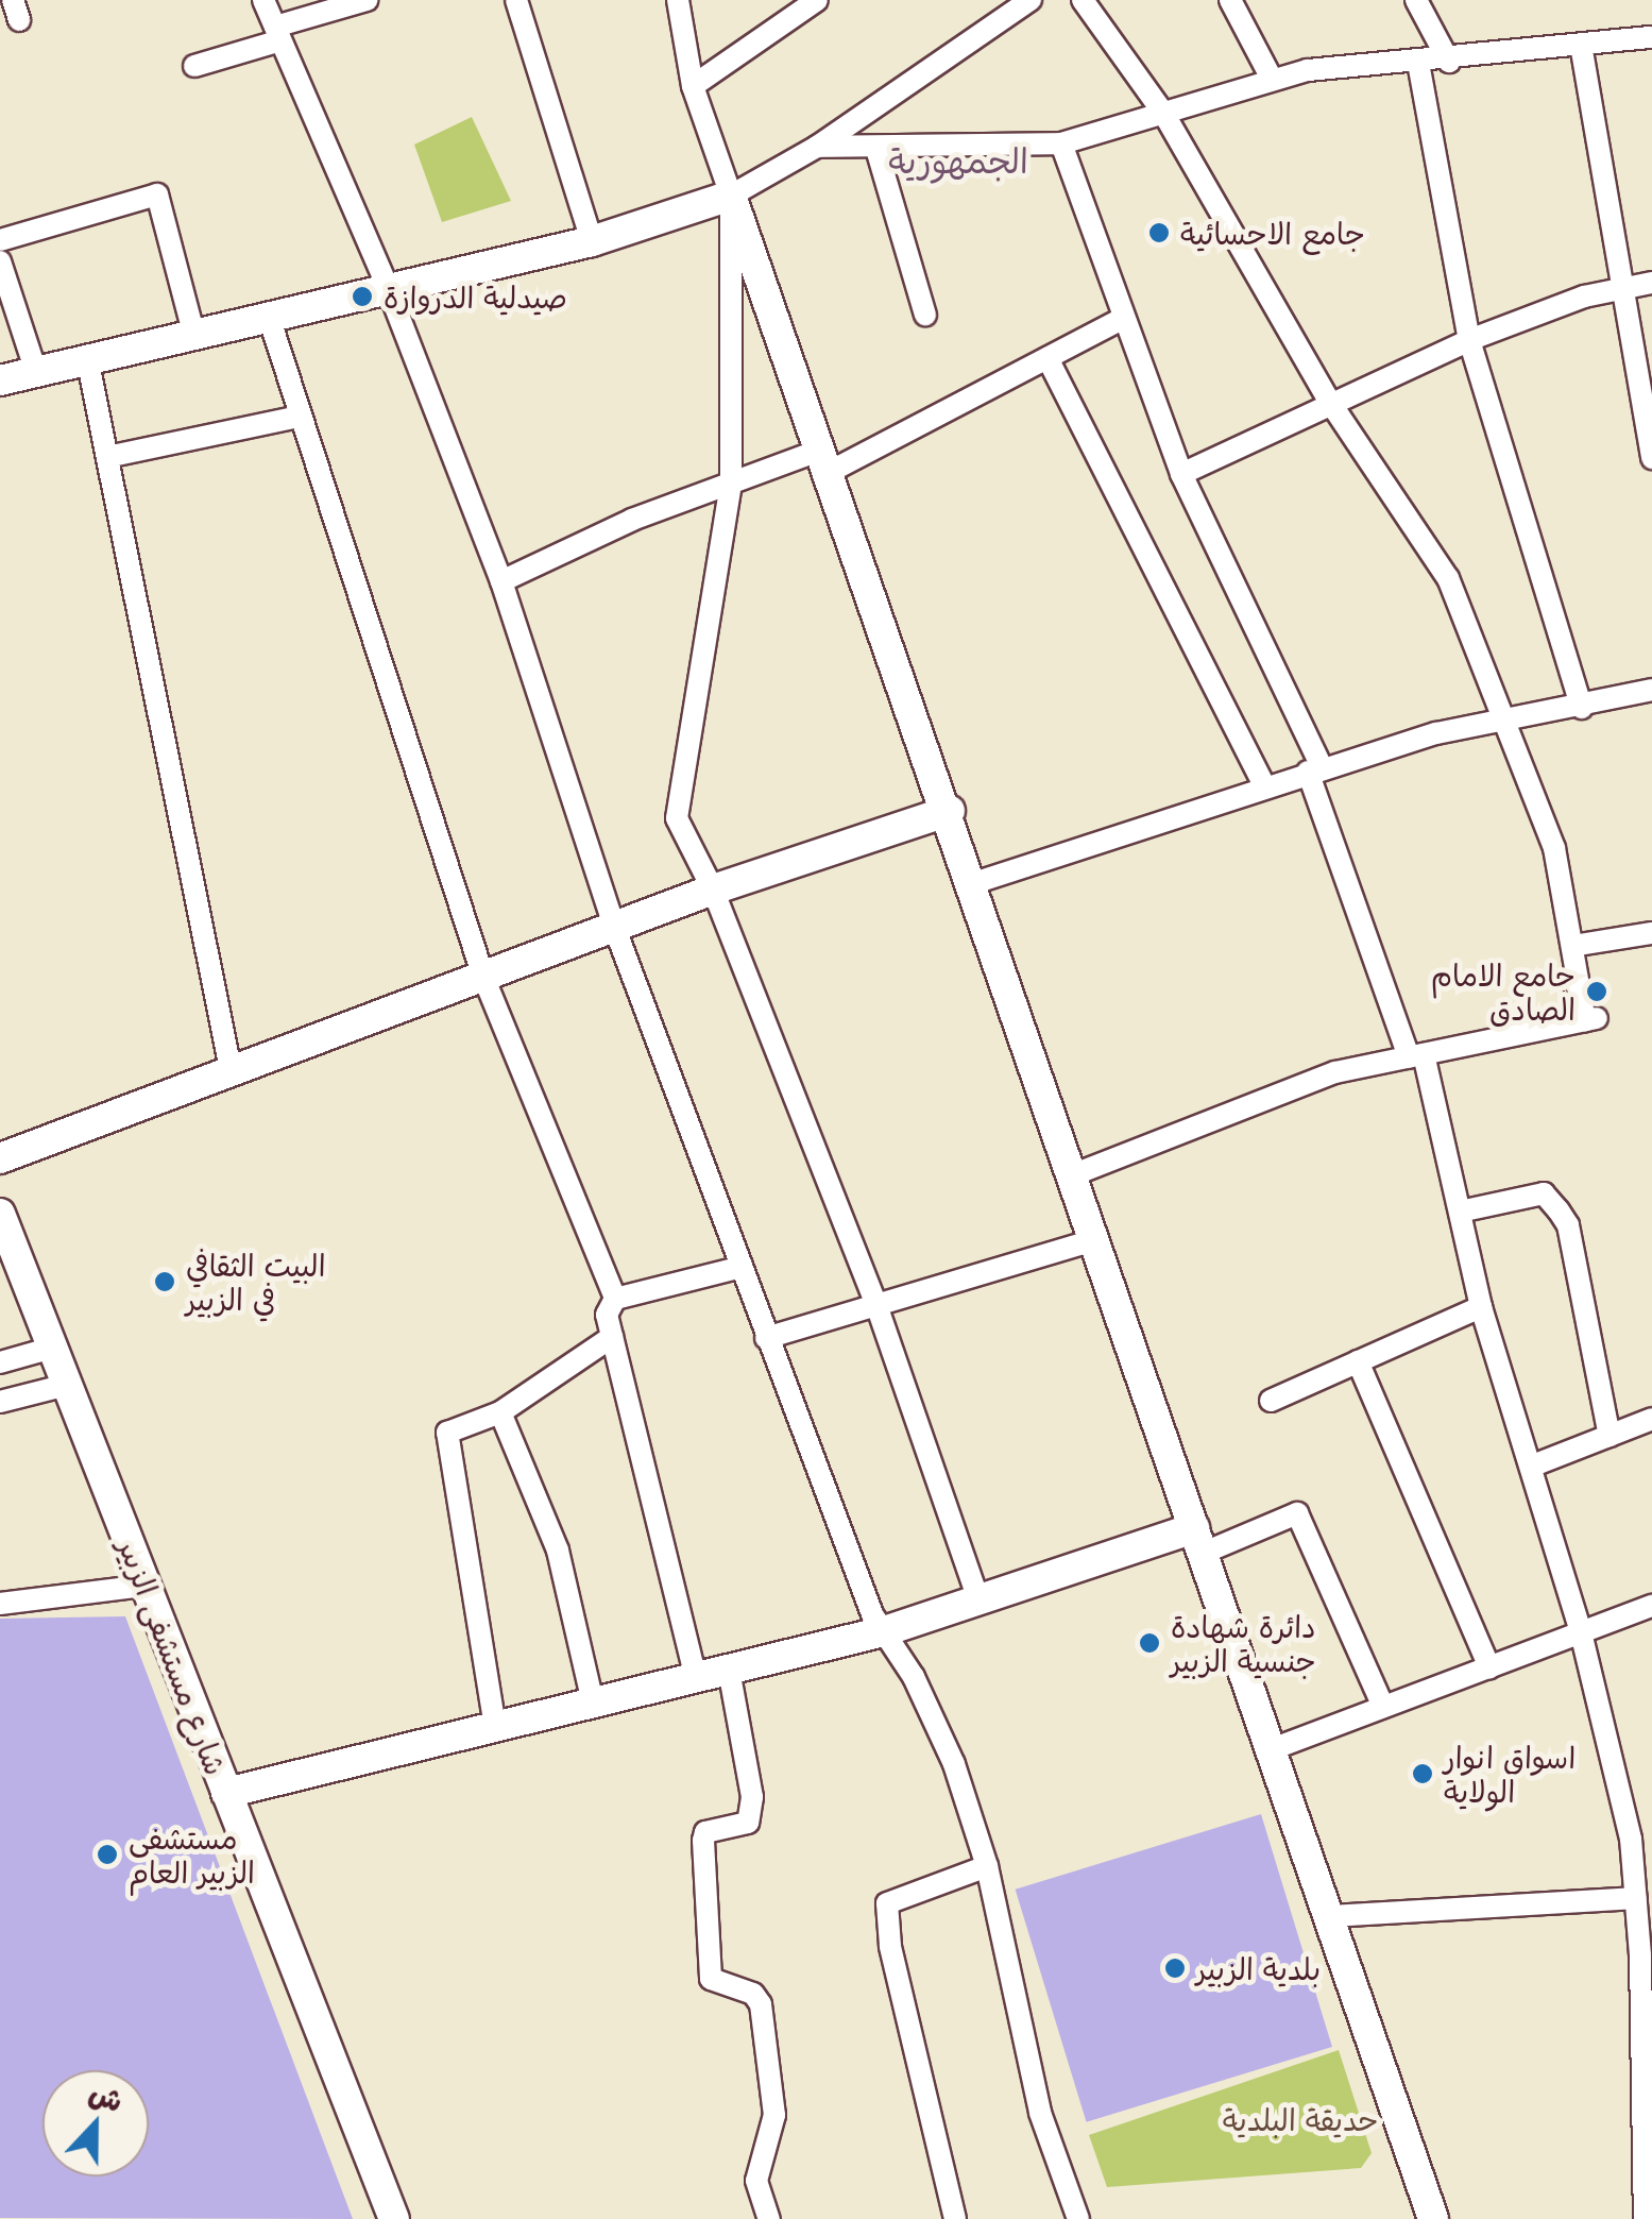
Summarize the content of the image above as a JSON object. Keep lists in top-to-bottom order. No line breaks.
{"streets":{"street":["شارع مستشفى الزبير"]},"districts":["الجمهورية"],"parks":["حديقة البلدية"],"places":["جامع الاحسائية","صيدلية الدروازة","جامع الامام الصادق","البيت الثقافي في الزبير","دائرة شهادة جنسية الزبير","اسواق انوار الولاية","مستشفى الزبير العام","بلدية الزبير"],"north":"top"}
